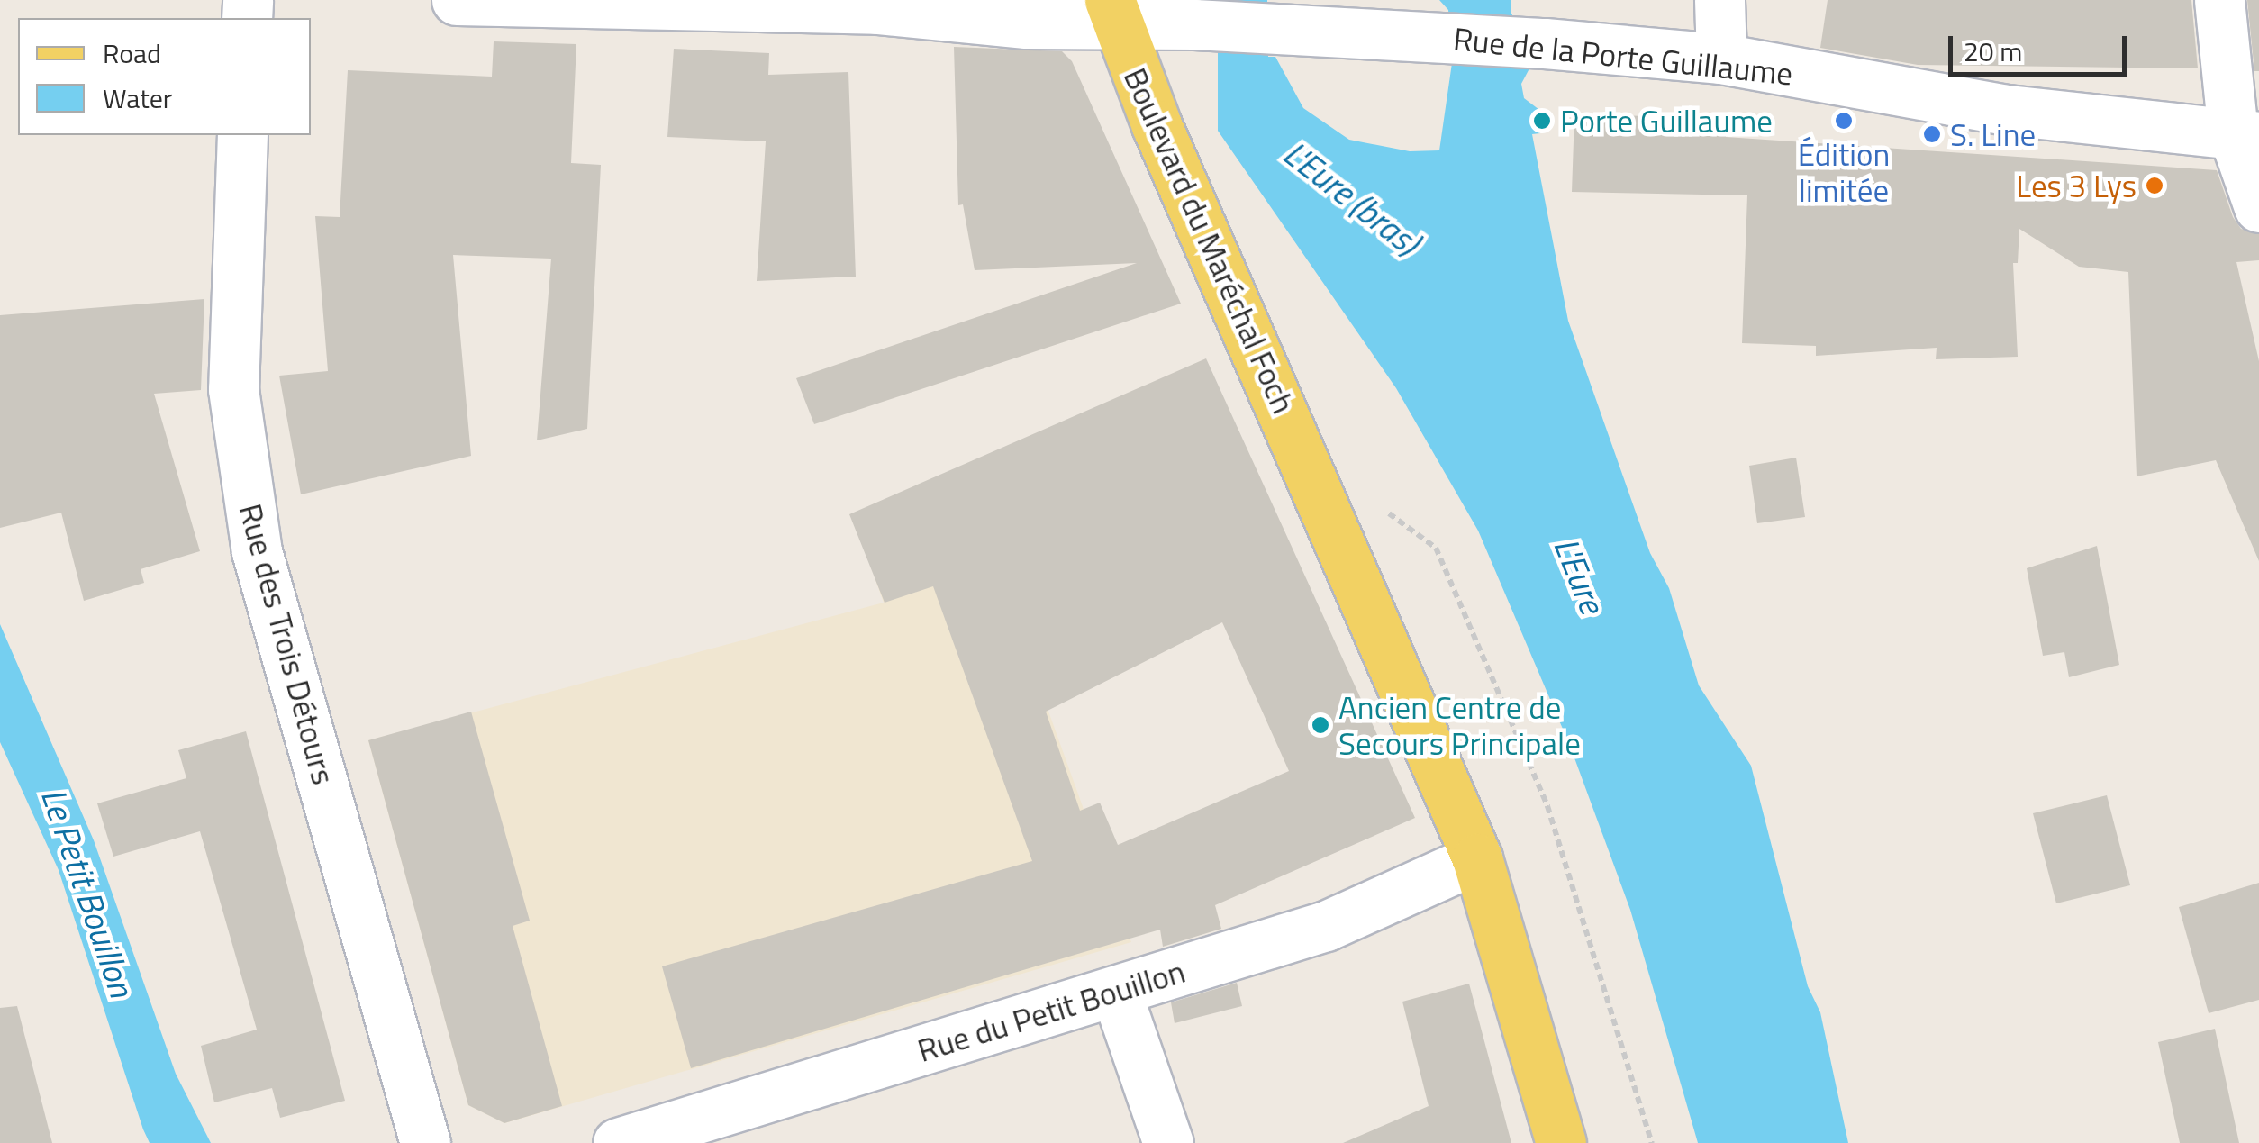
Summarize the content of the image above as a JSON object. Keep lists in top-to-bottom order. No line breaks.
{"streets":{"main road":["Boulevard du Maréchal Foch"],"street":["Rue de la Porte Guillaume","Rue des Trois Détours","Rue du Petit Bouillon"]},"crossings":[["Rue de la Porte Guillaume","Boulevard du Maréchal Foch"],["Boulevard du Maréchal Foch","Rue du Petit Bouillon"]],"water":["L'Eure (bras)","L'Eure","Le Petit Bouillon"],"places":["Porte Guillaume","Édition limitée","S. Line","Les 3 Lys","Ancien Centre de Secours Principale"],"legend":["Road","Water"],"scale_bar":"20 m"}
